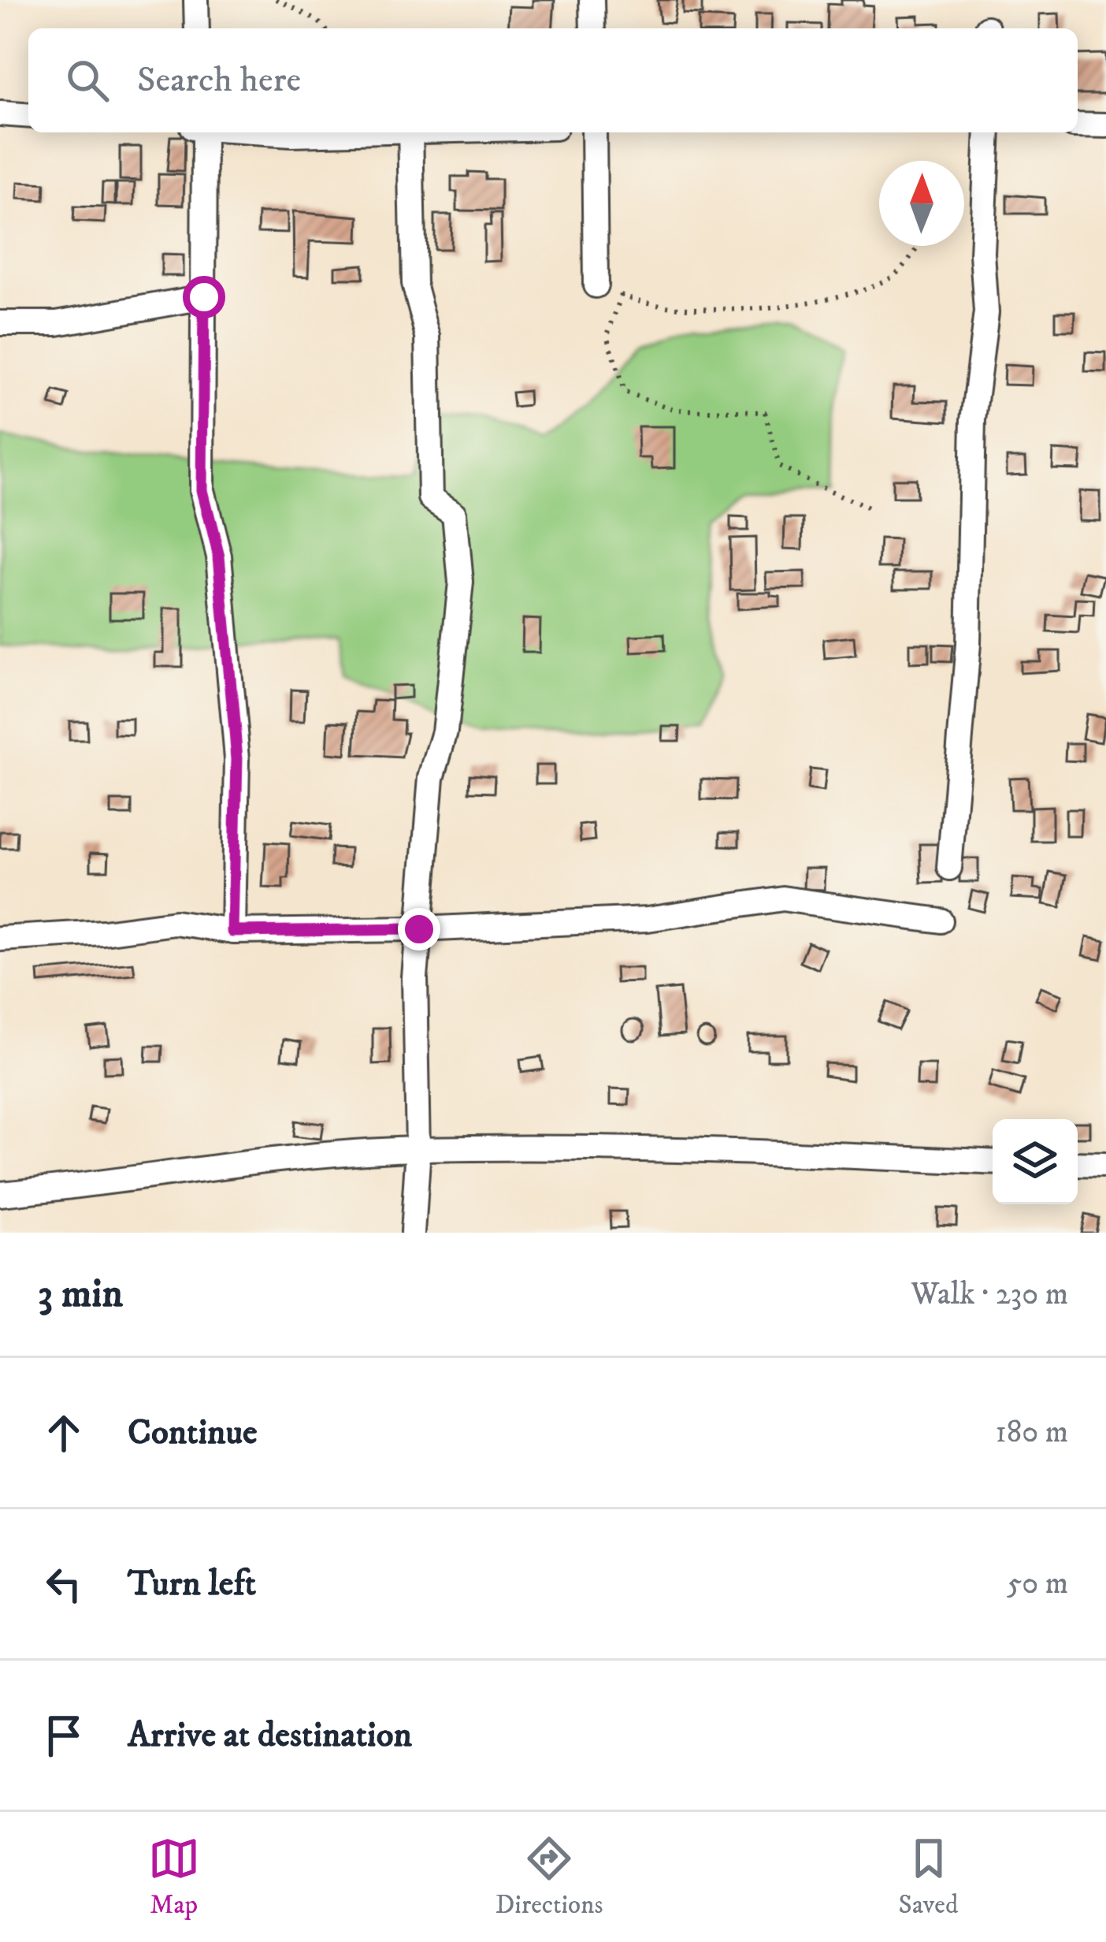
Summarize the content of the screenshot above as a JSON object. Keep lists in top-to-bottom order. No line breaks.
{"north":"top","page":{"search":"Search here","heading":["3 min","Walk · 230 m"],"list":[["Continue","180 m"],["Turn left","50 m"],"Arrive at destination"],"nav":["Map","Directions","Saved"]}}
